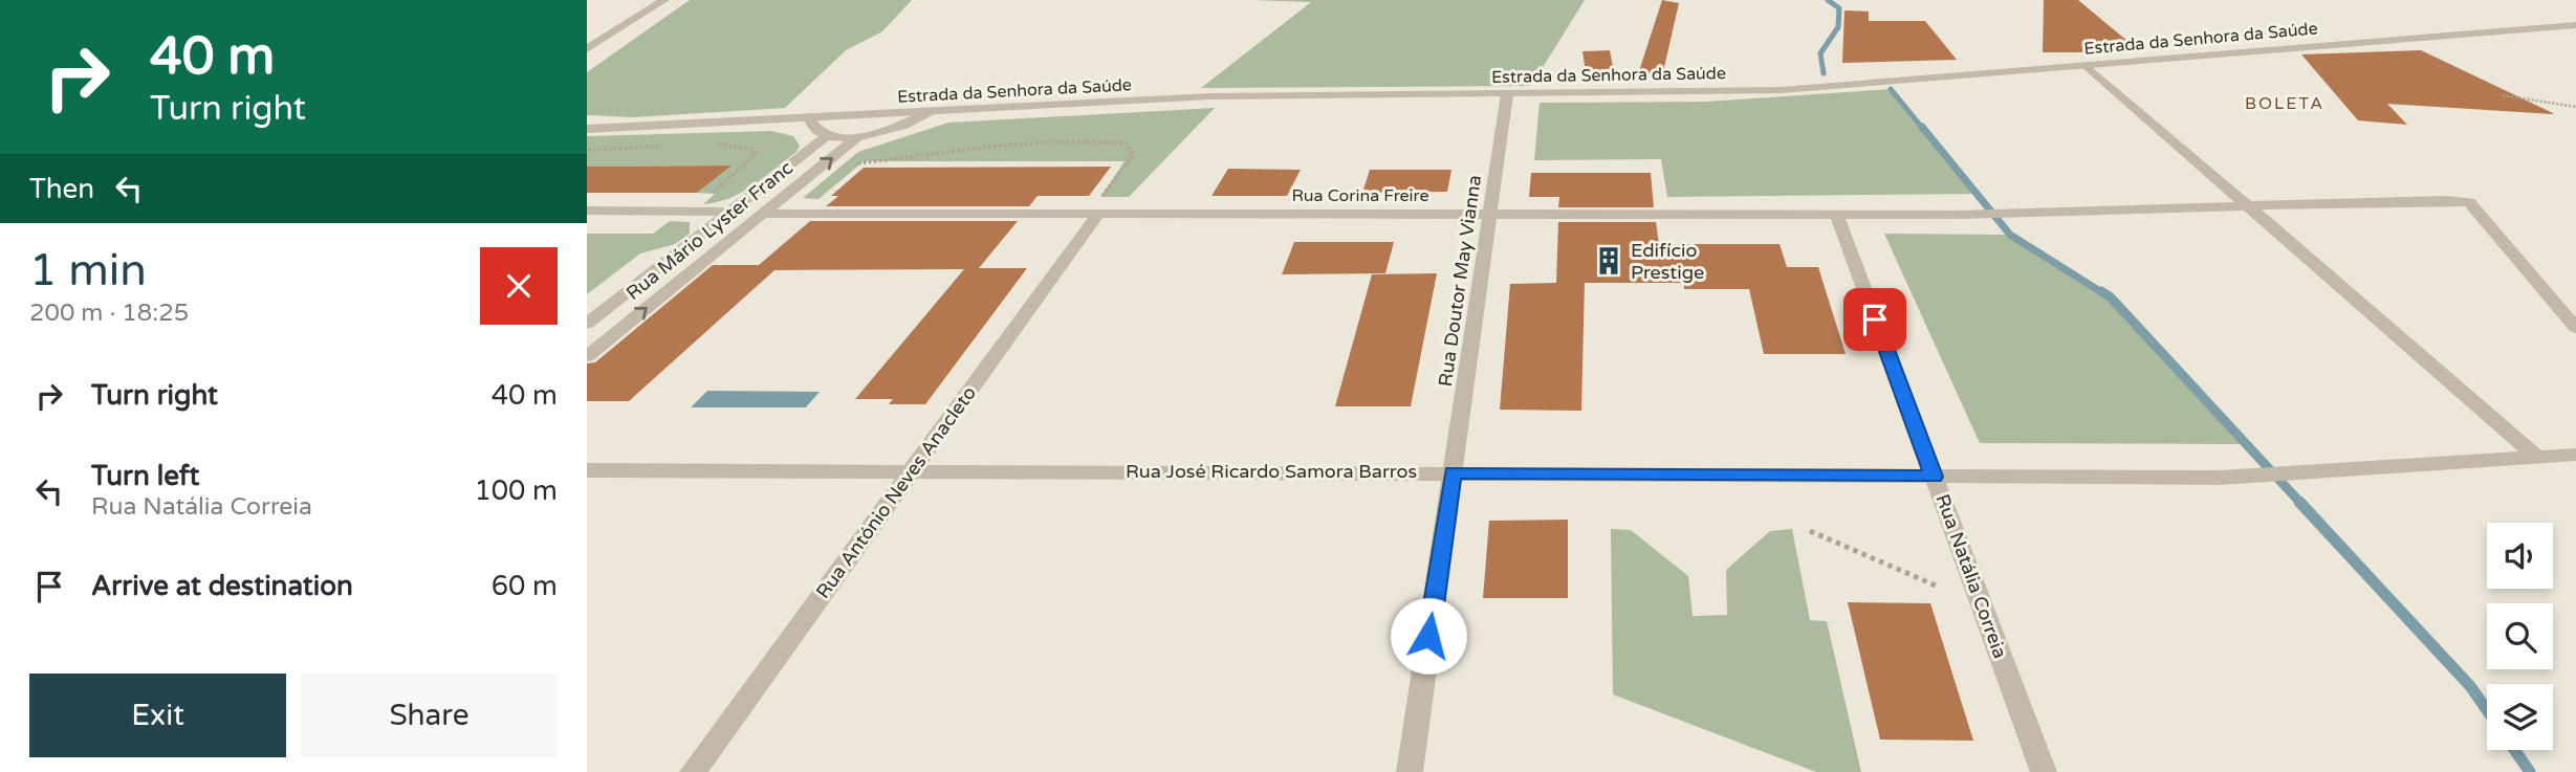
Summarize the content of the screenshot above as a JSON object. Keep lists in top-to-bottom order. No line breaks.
{"streets":{"street":["Estrada da Senhora da Saúde","Rua Corina Freire","Rua Mário Lyster Franc","Rua Doutor May Vianna","Rua José Ricardo Samora Barros","Rua António Neves Anacleto","Rua Natália Correia"]},"crossings":[["Estrada da Senhora da Saúde","Rua Doutor May Vianna"],["Rua Corina Freire","Rua Mário Lyster Franc"],["Rua Corina Freire","Rua Doutor May Vianna"],["Rua Corina Freire","Rua António Neves Anacleto"],["Rua Corina Freire","Rua Natália Correia"],["Rua Doutor May Vianna","Rua José Ricardo Samora Barros"],["Rua José Ricardo Samora Barros","Rua António Neves Anacleto"],["Rua José Ricardo Samora Barros","Rua Natália Correia"]],"districts":["BOLETA"],"places":{"building":["Edifício Prestige"]},"page":{"turn":["40 m","Turn right"],"then":"Then","heading":["1 min","200 m · 18:25"],"list":[{"name":"Turn right","value":"40 m"},{"name":"Turn left","note":"Rua Natália Correia","value":"100 m"},{"name":"Arrive at destination","value":"60 m"}],"buttons":["Exit","Share"]}}
